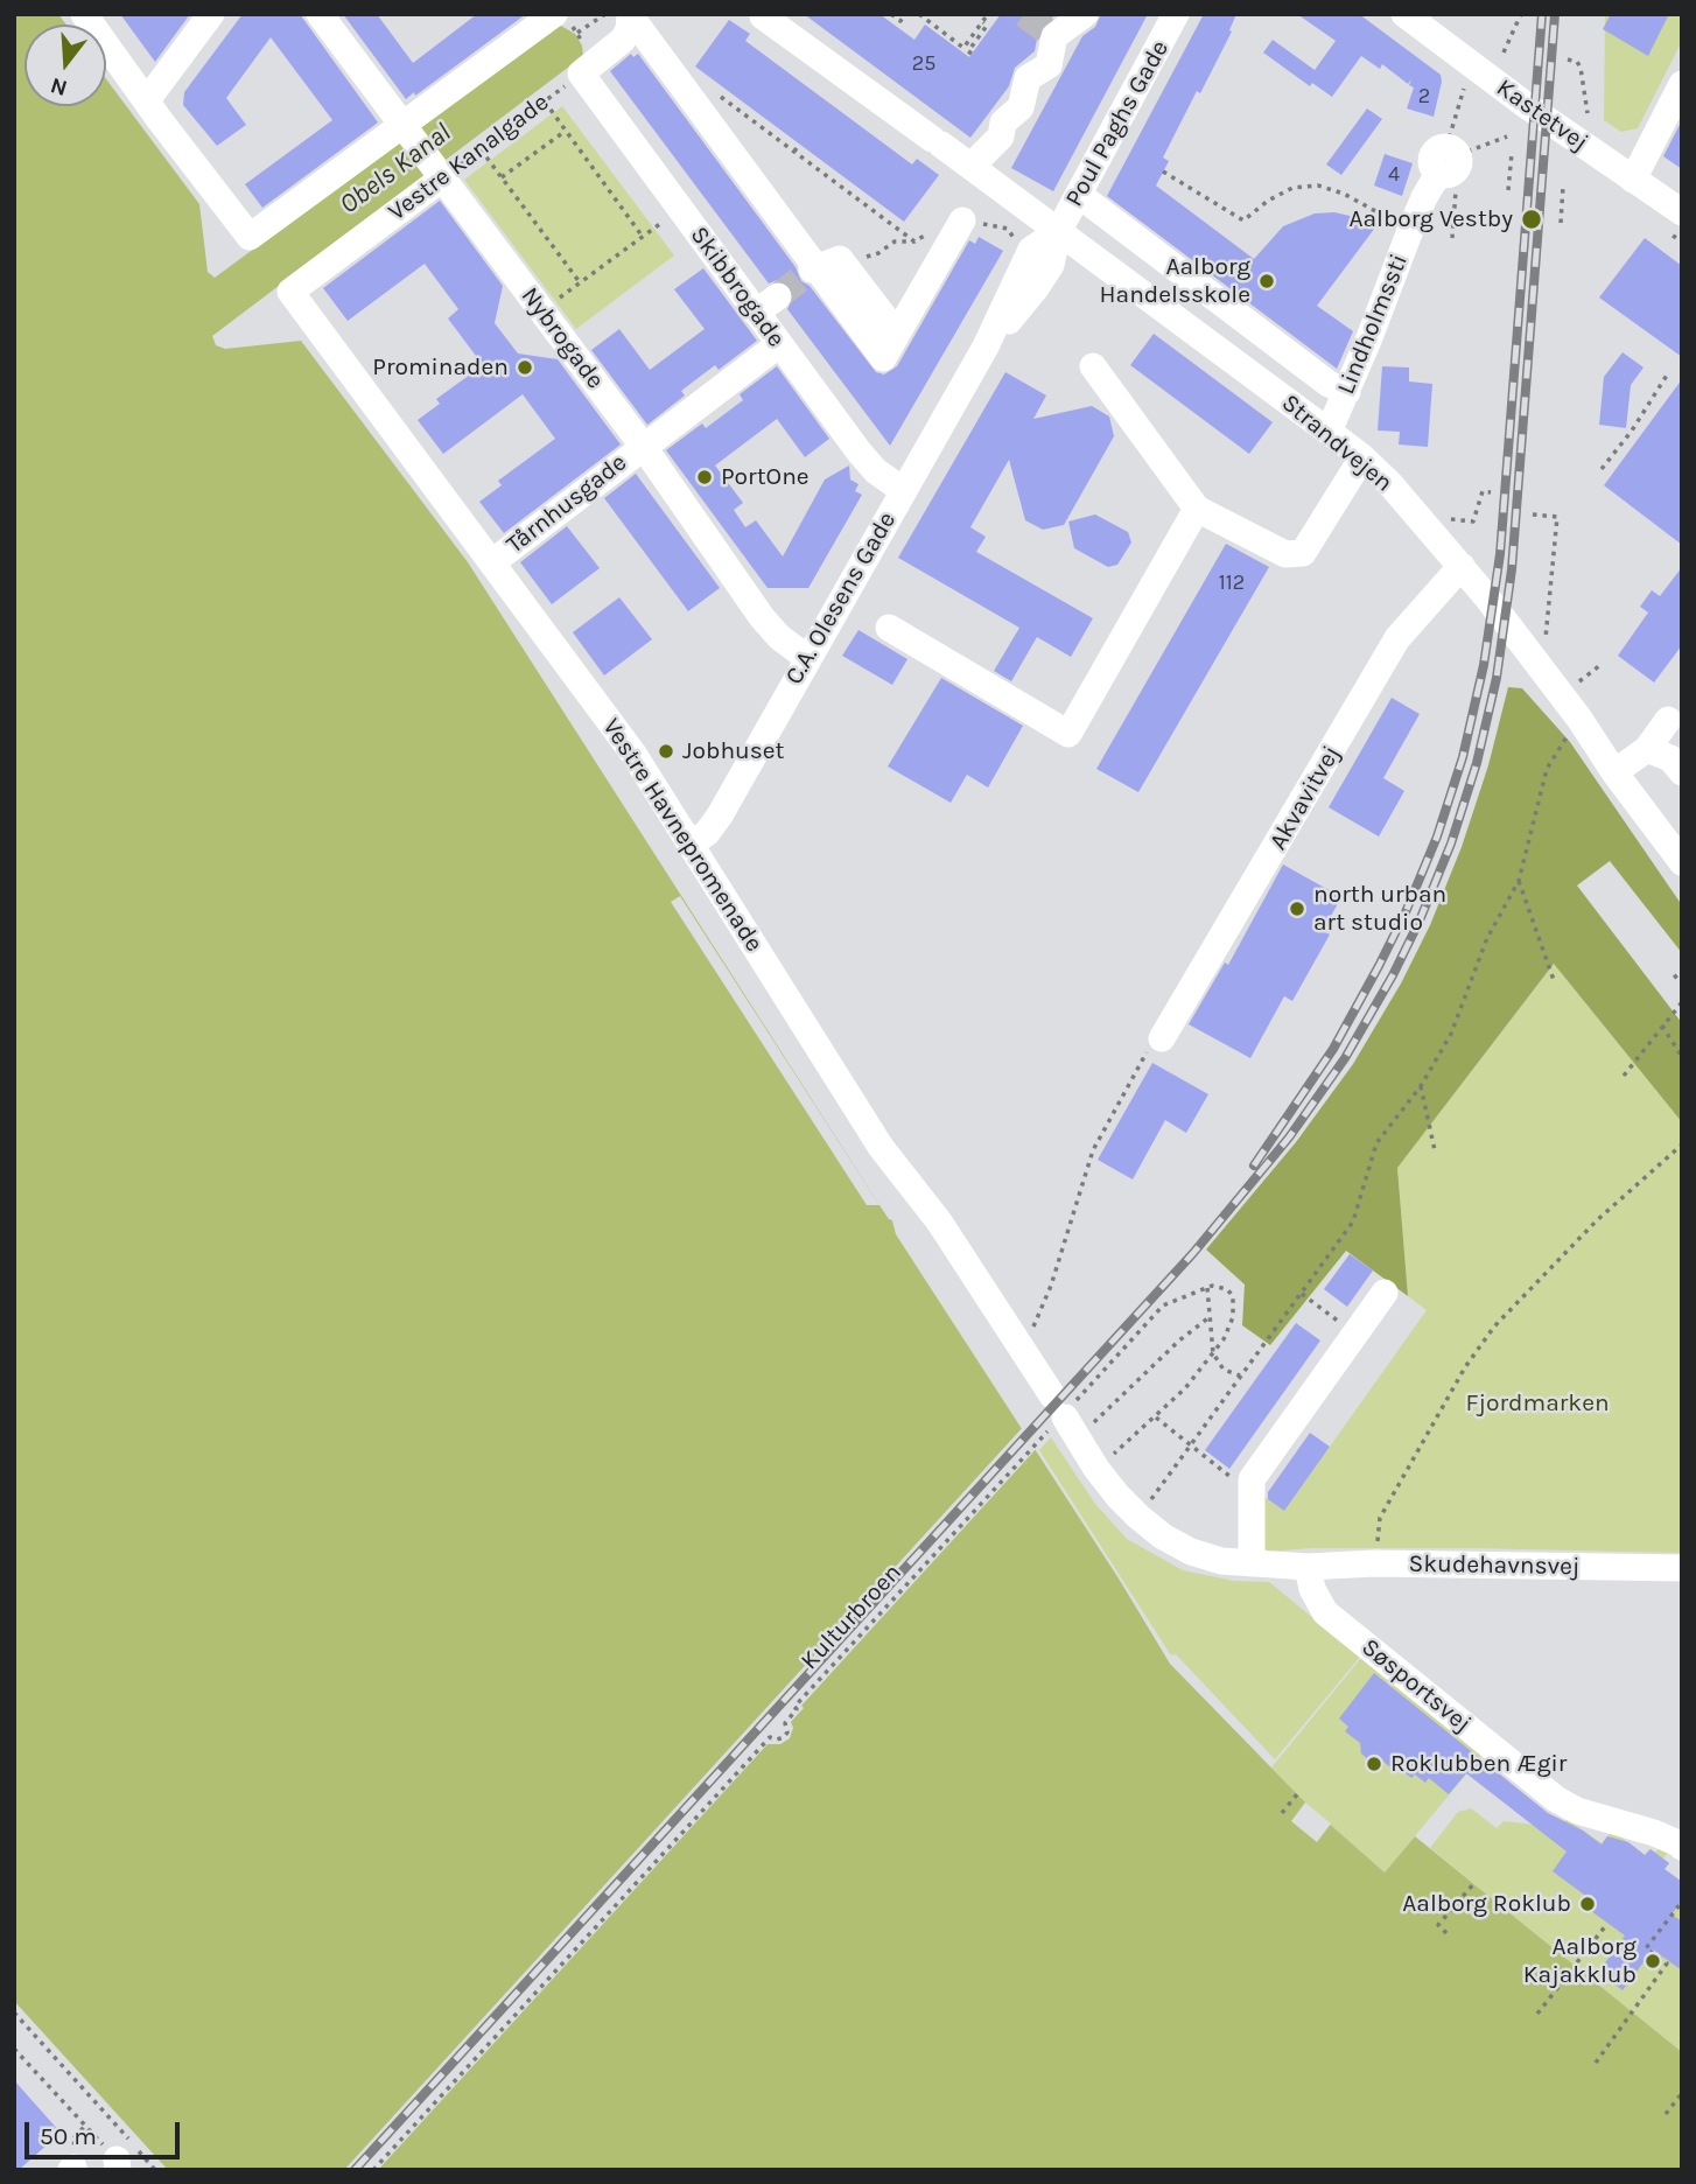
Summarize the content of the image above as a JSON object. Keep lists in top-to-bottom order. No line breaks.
{"streets":{"street":["Kastetvej","Poul Paghs Gade","Vestre Kanalgade","Skibbrogade","Lindholmssti","Nybrogade","Strandvejen","Tårnhusgade","C.A. Olesens Gade","Akvavitvej","Vestre Havnepromenade","Skudehavnsvej","Søsportsvej"],"path":["Kulturbroen"]},"crossings":[["Poul Paghs Gade","Strandvejen"],["Poul Paghs Gade","C.A. Olesens Gade"],["Vestre Kanalgade","Skibbrogade"],["Vestre Kanalgade","Nybrogade"],["Vestre Kanalgade","Vestre Havnepromenade"],["Skibbrogade","Tårnhusgade"],["Skibbrogade","C.A. Olesens Gade"],["Lindholmssti","Strandvejen"],["Nybrogade","Tårnhusgade"],["Nybrogade","C.A. Olesens Gade"],["Strandvejen","C.A. Olesens Gade"],["Strandvejen","Akvavitvej"],["Tårnhusgade","Vestre Havnepromenade"],["C.A. Olesens Gade","Vestre Havnepromenade"],["Vestre Havnepromenade","Skudehavnsvej"],["Vestre Havnepromenade","Kulturbroen"],["Vestre Havnepromenade","Søsportsvej"],["Skudehavnsvej","Søsportsvej"]],"water":["Obels Kanal"],"parks":["Fjordmarken"],"places":["Aalborg Vestby","Aalborg Handelsskole","Prominaden","PortOne","Jobhuset","north urban art studio","Roklubben Ægir","Aalborg Roklub","Aalborg Kajakklub"],"house_numbers":["25","2","4","112"],"scale_bar":"50 m","north":"bottom"}
